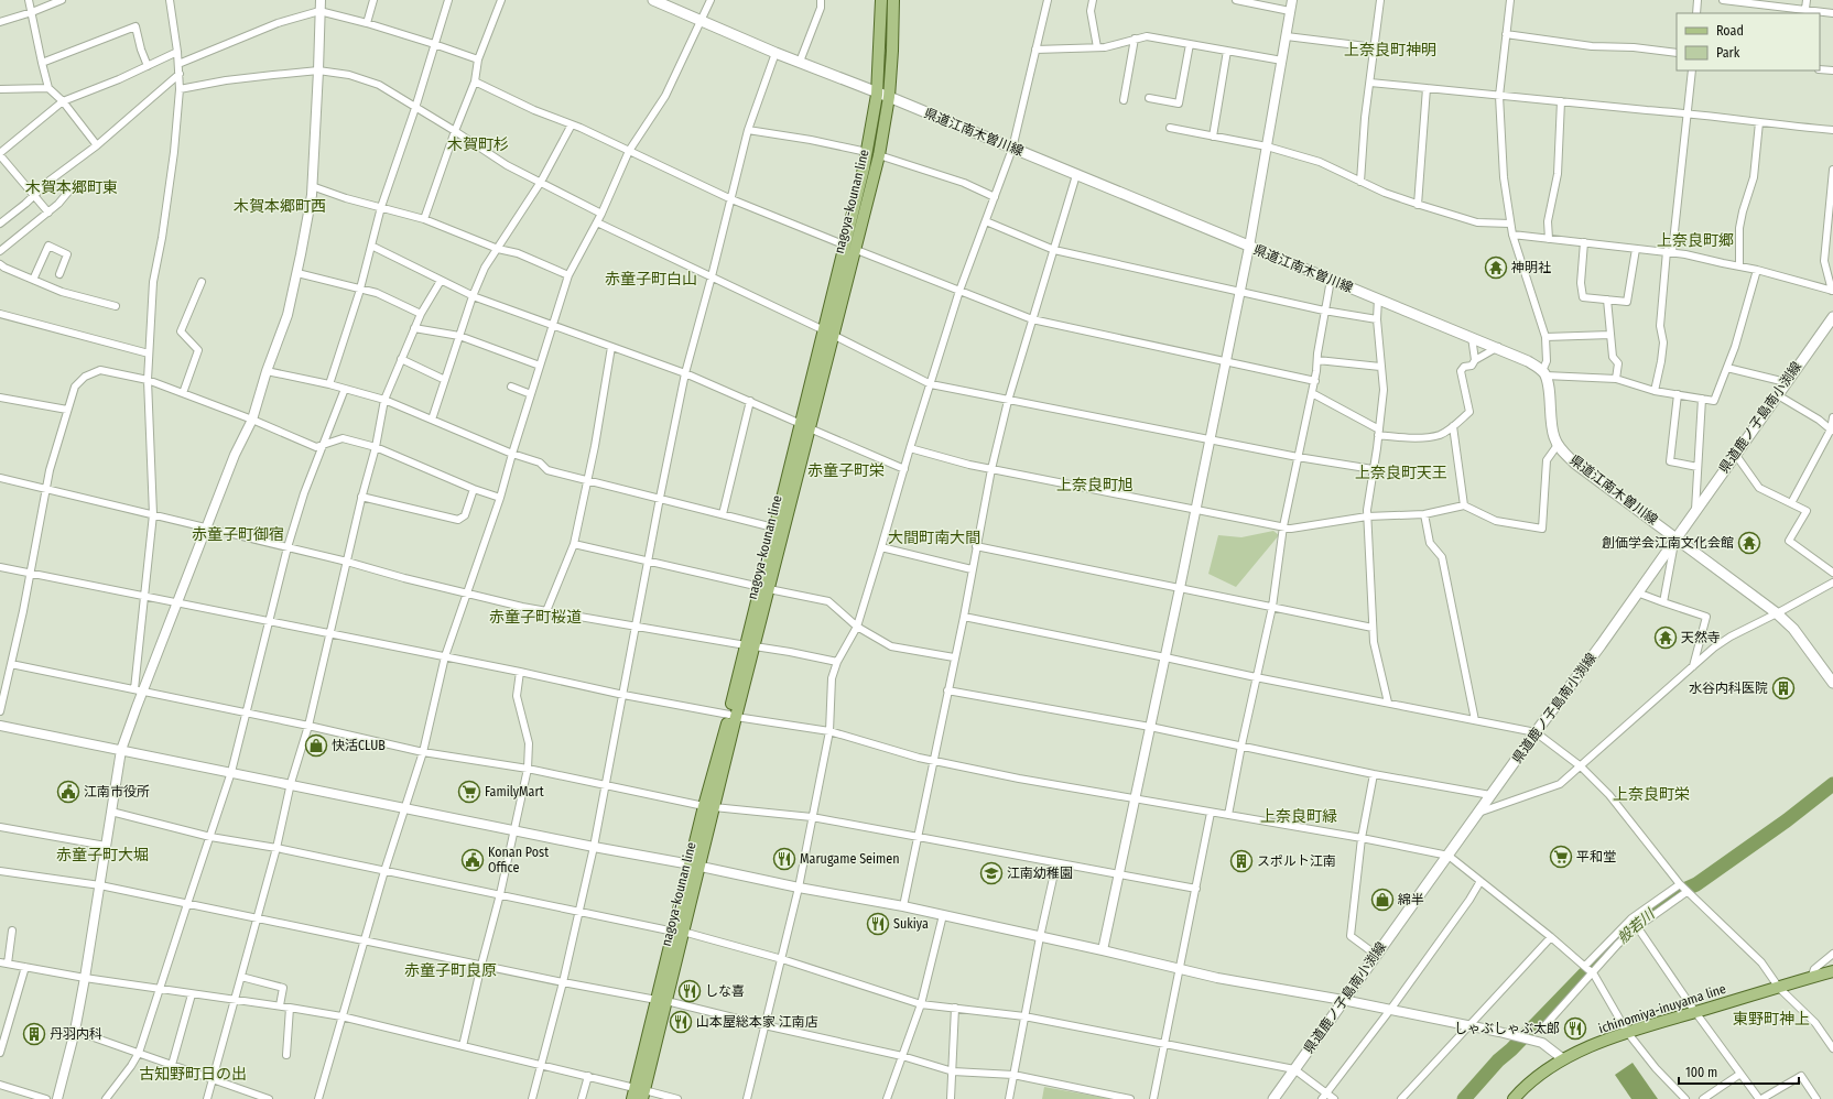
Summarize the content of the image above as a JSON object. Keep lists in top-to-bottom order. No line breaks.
{"streets":{"main road":["県道江南木曽川線","nagoya-kounan line","県道鹿ノ子島南小渕線","ichinomiya-inuyama line"]},"crossings":[["県道江南木曽川線","nagoya-kounan line"],["県道江南木曽川線","県道鹿ノ子島南小渕線"]],"districts":["上奈良町神明","木賀町杉","木賀本郷町東","木賀本郷町西","上奈良町郷","赤童子町白山","赤童子町栄","上奈良町天王","上奈良町旭","赤童子町御宿","大間町南大間","赤童子町桜道","上奈良町栄","上奈良町緑","赤童子町大堀","赤童子町良原","東野町神上","古知野町日の出"],"water":["般若川"],"places":{"temple":["神明社","創価学会江南文化会館","天然寺"],"building":["水谷内科医院","スポルト江南","丹羽内科"],"shop":["快活CLUB","綿半"],"public building":["江南市役所","Konan Post Office"],"supermarket":["FamilyMart","平和堂"],"restaurant":["Marugame Seimen","Sukiya","しな喜","山本屋総本家 江南店","しゃぶしゃぶ太郎"],"school or university":["江南幼稚園"]},"legend":["Road","Park"],"scale_bar":"100 m"}
